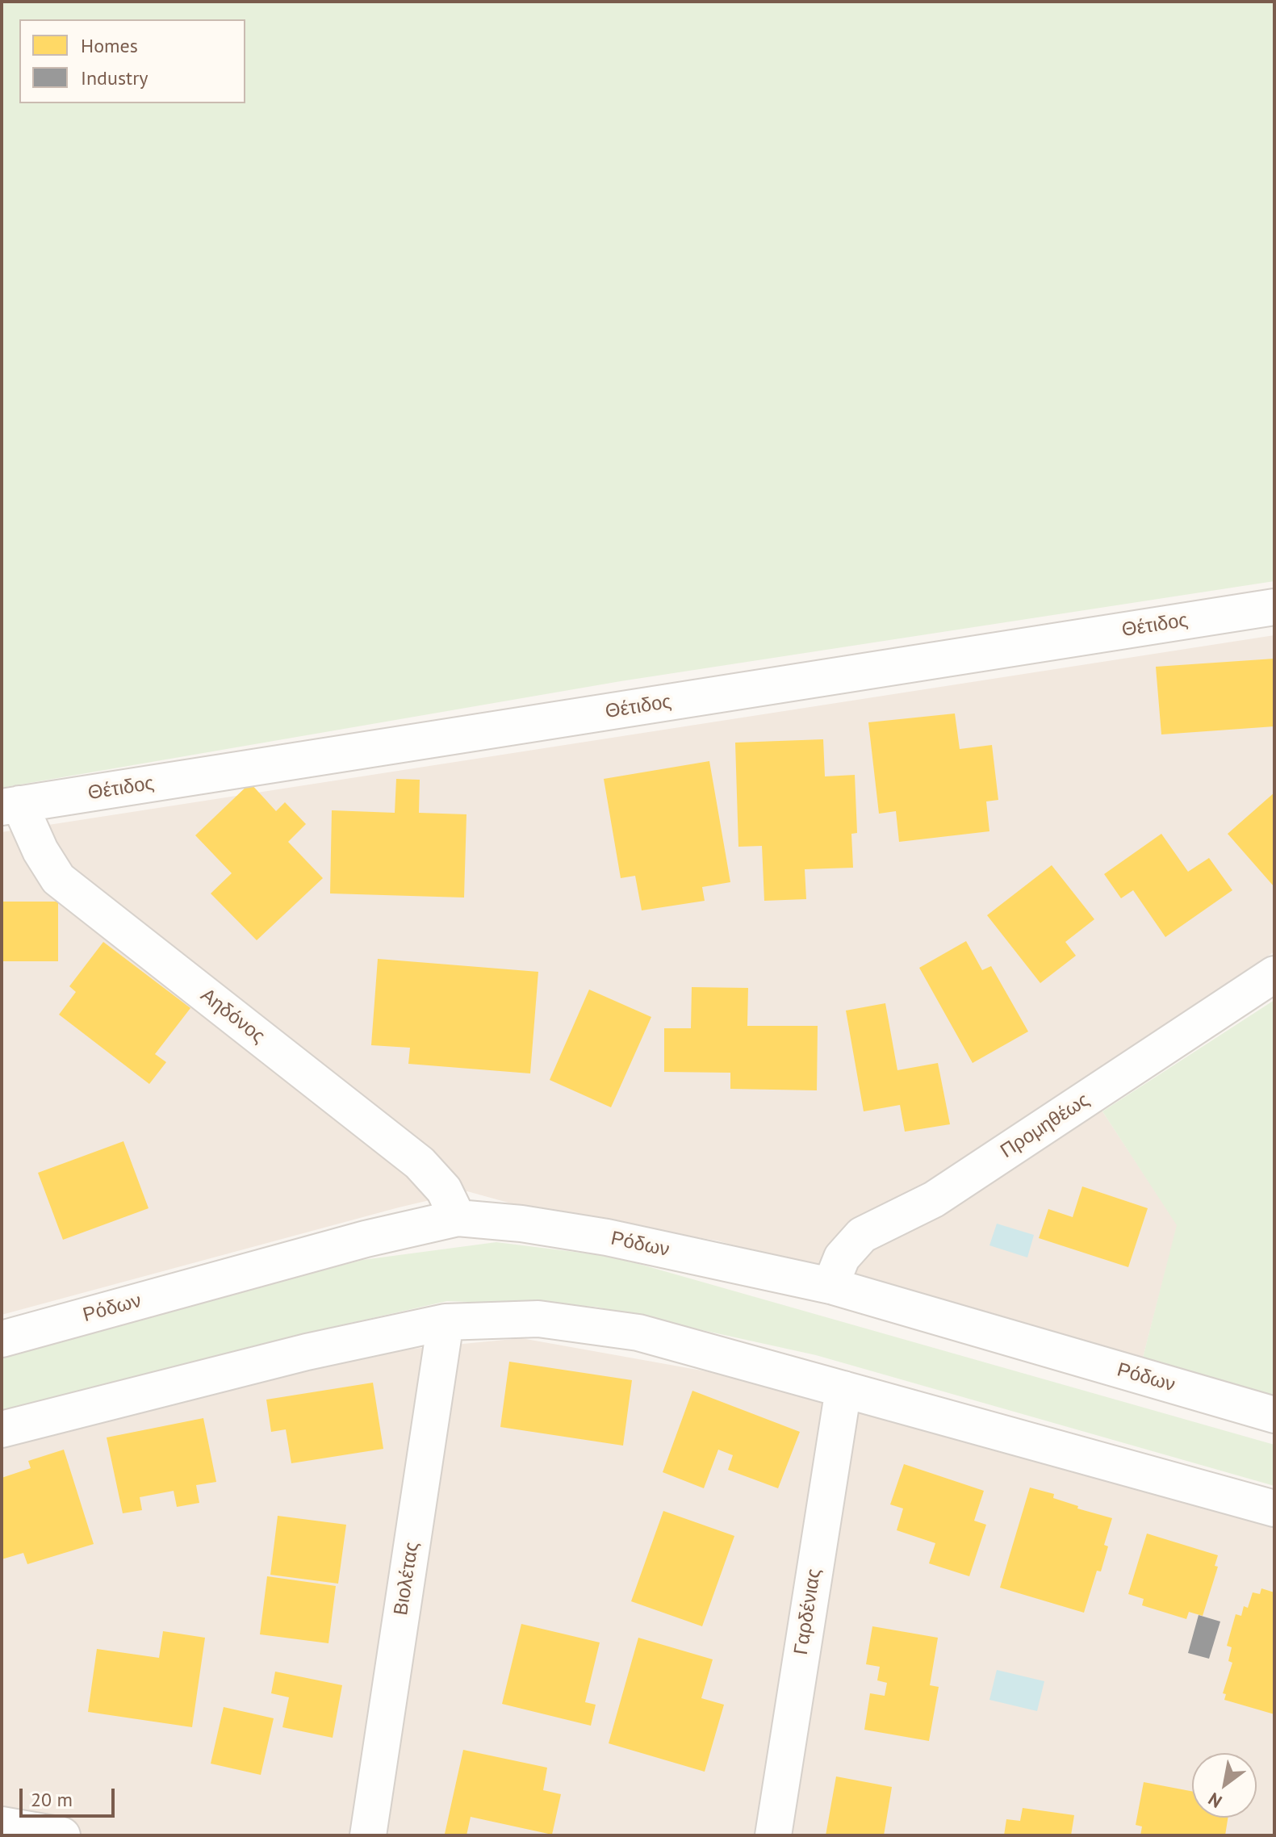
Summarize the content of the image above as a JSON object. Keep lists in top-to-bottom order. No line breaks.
{"streets":{"street":["Θέτιδος","Αηδόνος","Προμηθέως","Ρόδων","Βιολέτας","Γαρδένιας"]},"crossings":[["Θέτιδος","Αηδόνος"],["Αηδόνος","Ρόδων"],["Προμηθέως","Ρόδων"]],"legend":["Homes","Industry"],"scale_bar":"20 m","north":"bottom left"}
